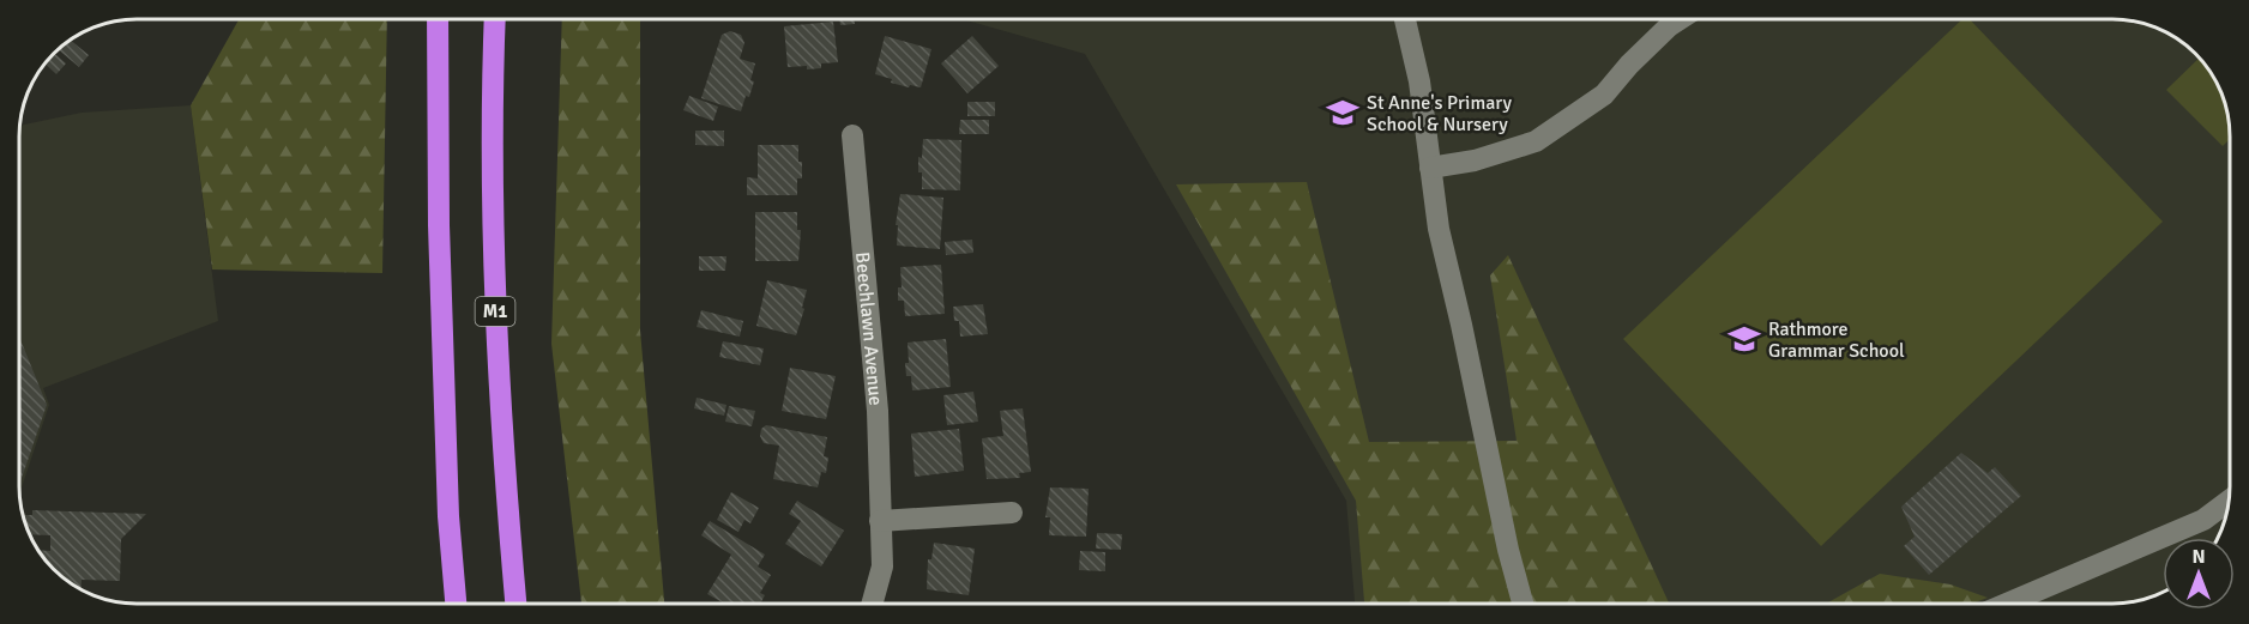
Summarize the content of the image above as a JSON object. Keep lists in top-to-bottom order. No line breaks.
{"streets":{"highway":["M1"],"street":["Beechlawn Avenue"]},"places":{"school or university":["St Anne's Primary School & Nursery","Rathmore Grammar School"]},"north":"top"}
